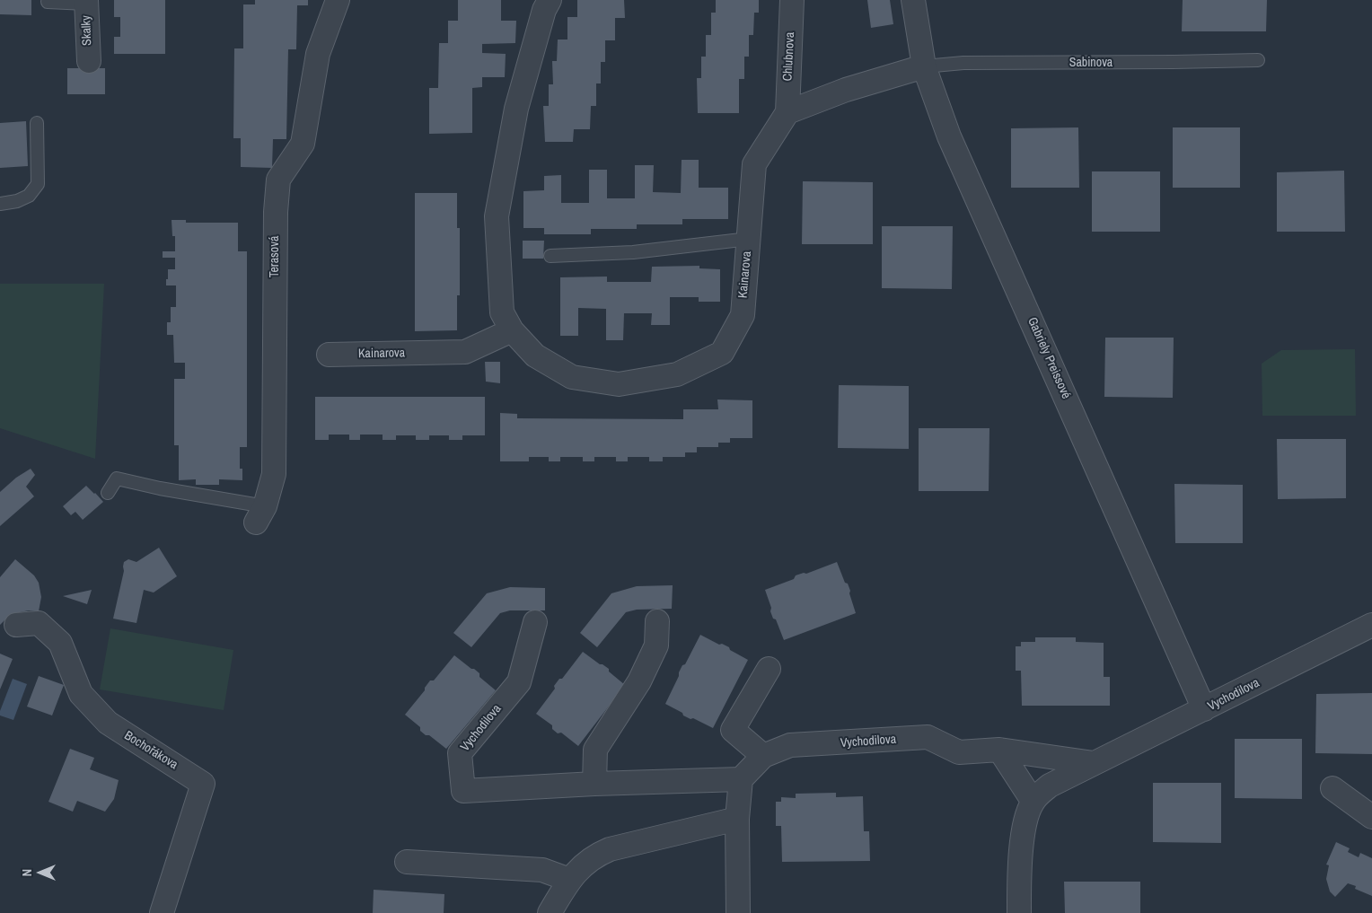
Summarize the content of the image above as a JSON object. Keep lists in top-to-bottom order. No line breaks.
{"streets":{"street":["Skalky","Chlubnova","Terasová","Kainarova","Gabriely Preissové","Vychodilova","Bochořákova"],"lane":["Sabinova"]},"crossings":[["Chlubnova","Kainarova"],["Sabinova","Gabriely Preissové"],["Gabriely Preissové","Vychodilova"]],"north":"left"}
